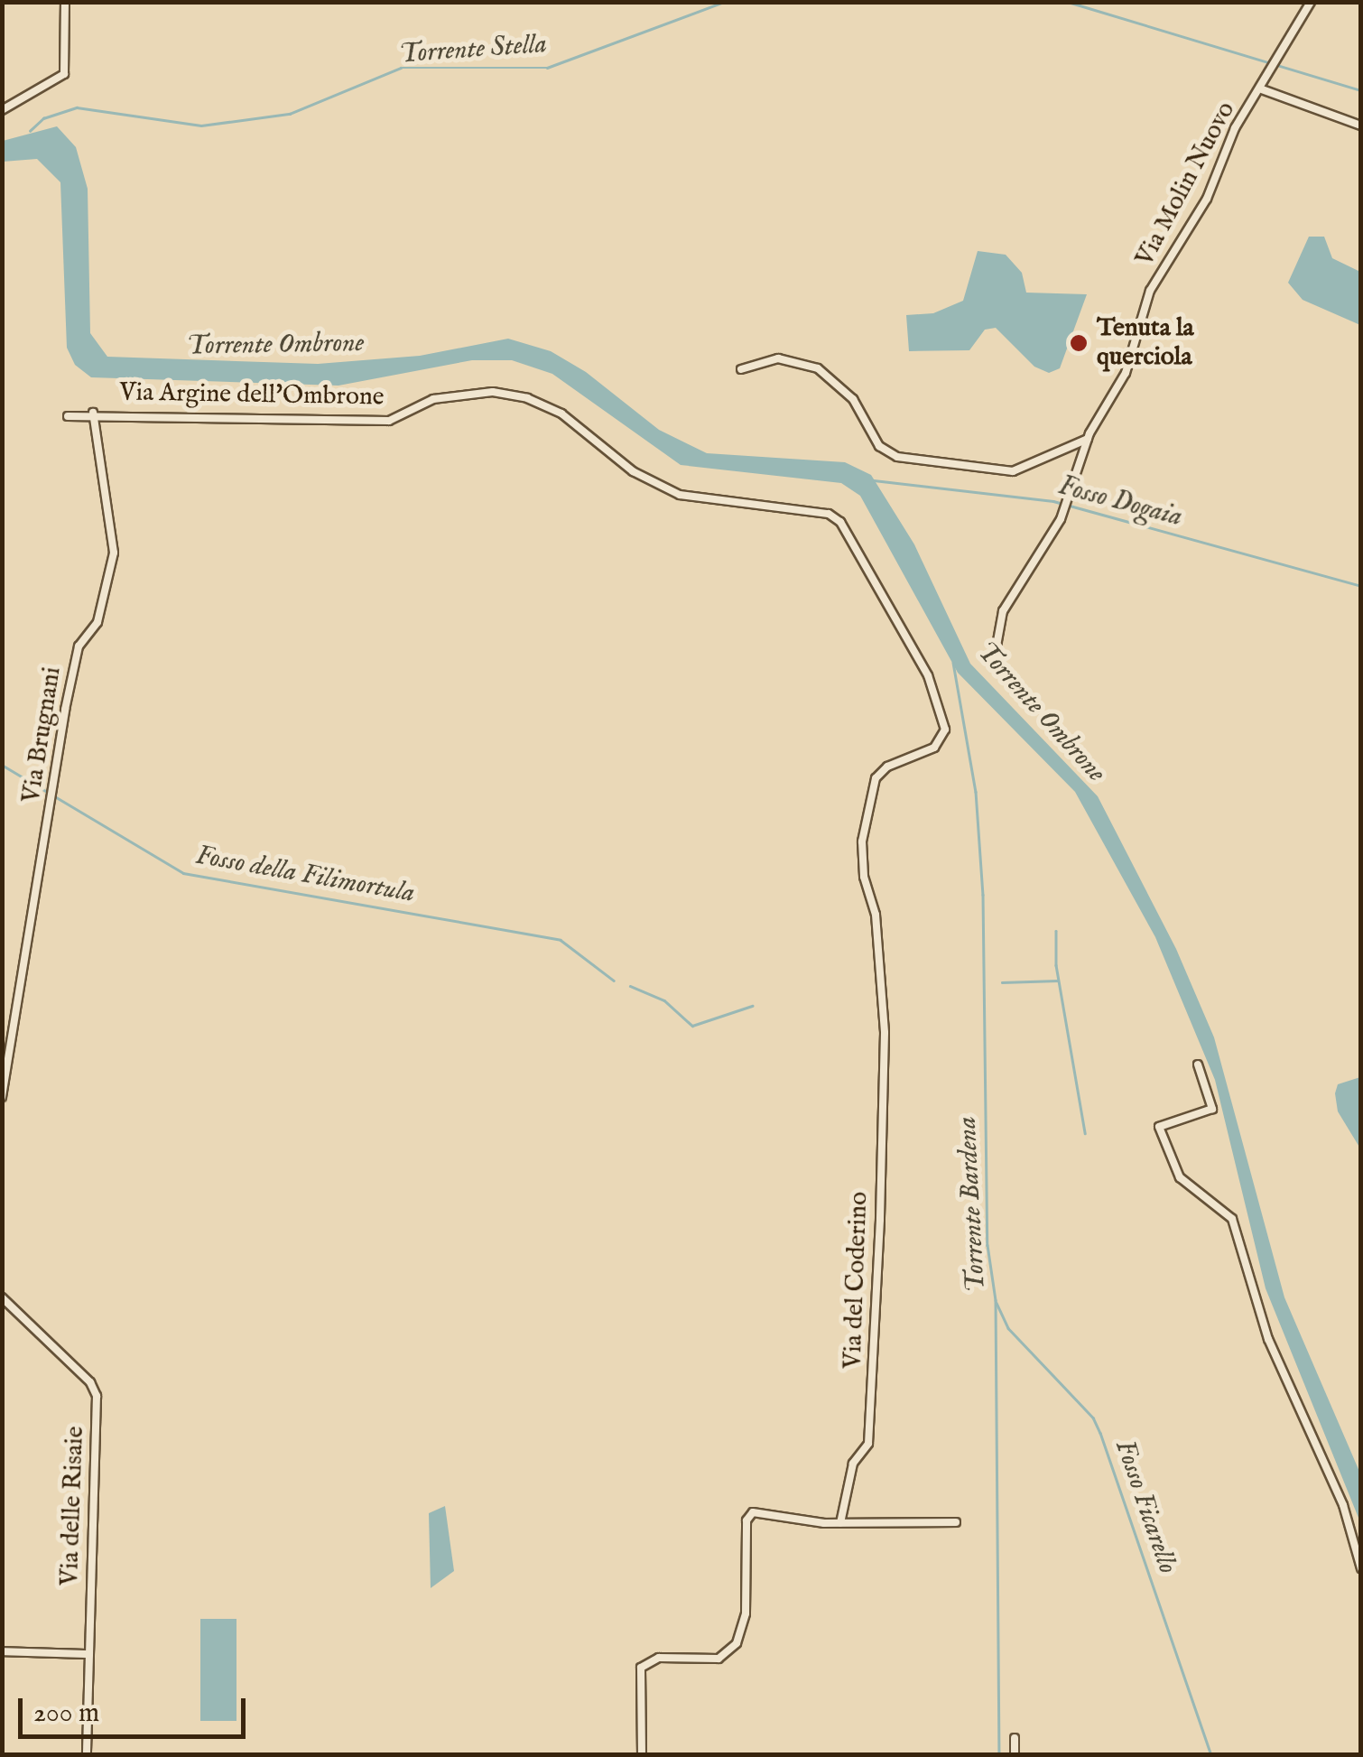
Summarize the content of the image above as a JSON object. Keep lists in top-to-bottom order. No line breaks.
{"streets":{"street":["Via Molin Nuovo","Via Argine dell'Ombrone","Via Brugnani","Via del Coderino","Via delle Risaie"]},"crossings":[["Via Argine dell'Ombrone","Via Brugnani"],["Via Argine dell'Ombrone","Via del Coderino"]],"water":["Torrente Stella","Torrente Ombrone","Fosso Dogaia","Fosso della Filimortula","Torrente Bardena","Fosso Ficarello"],"places":["Tenuta la querciola"],"scale_bar":"200 m"}
